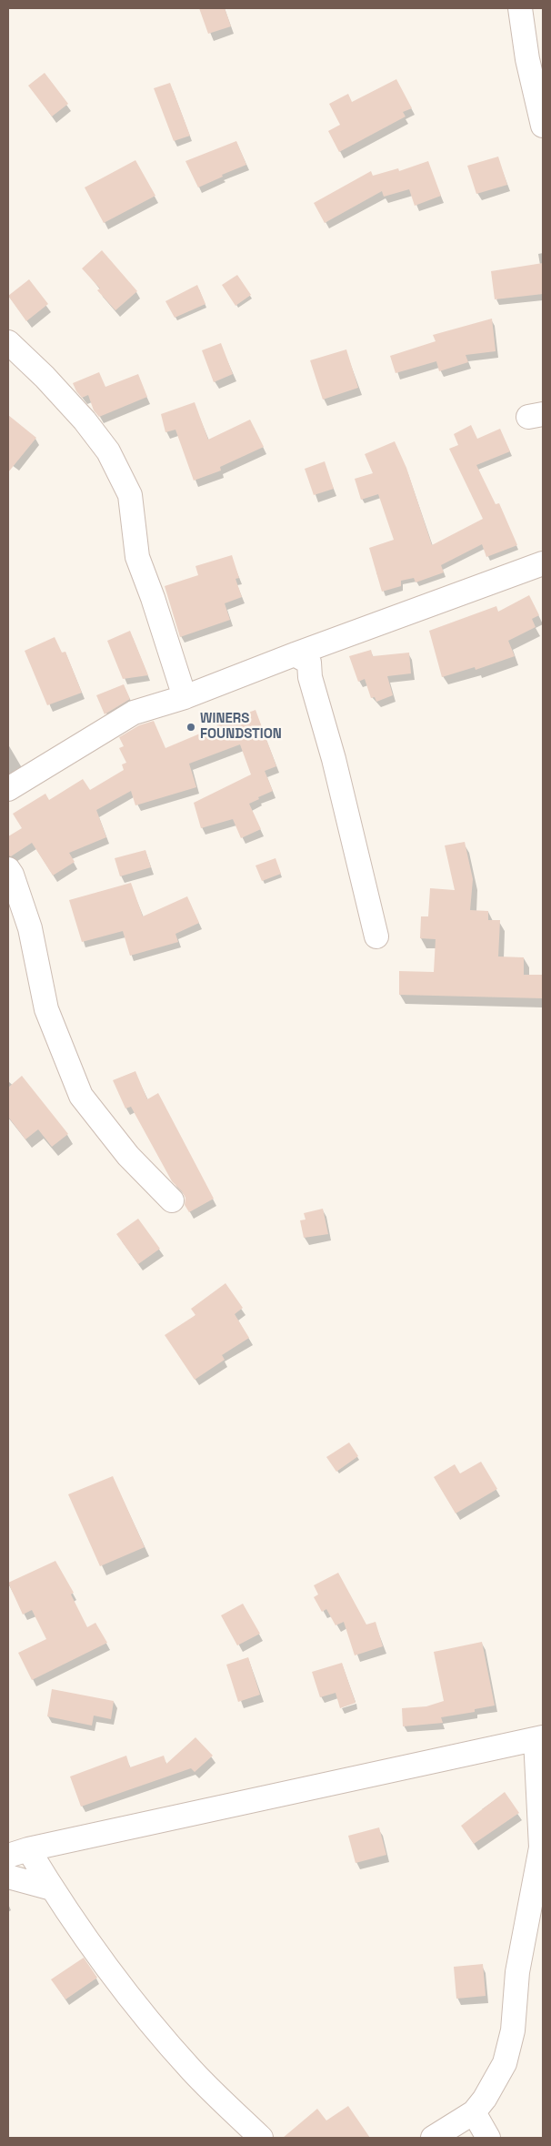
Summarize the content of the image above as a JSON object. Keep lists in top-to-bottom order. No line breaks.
{"places":["WINERS FOUNDSTION"]}
